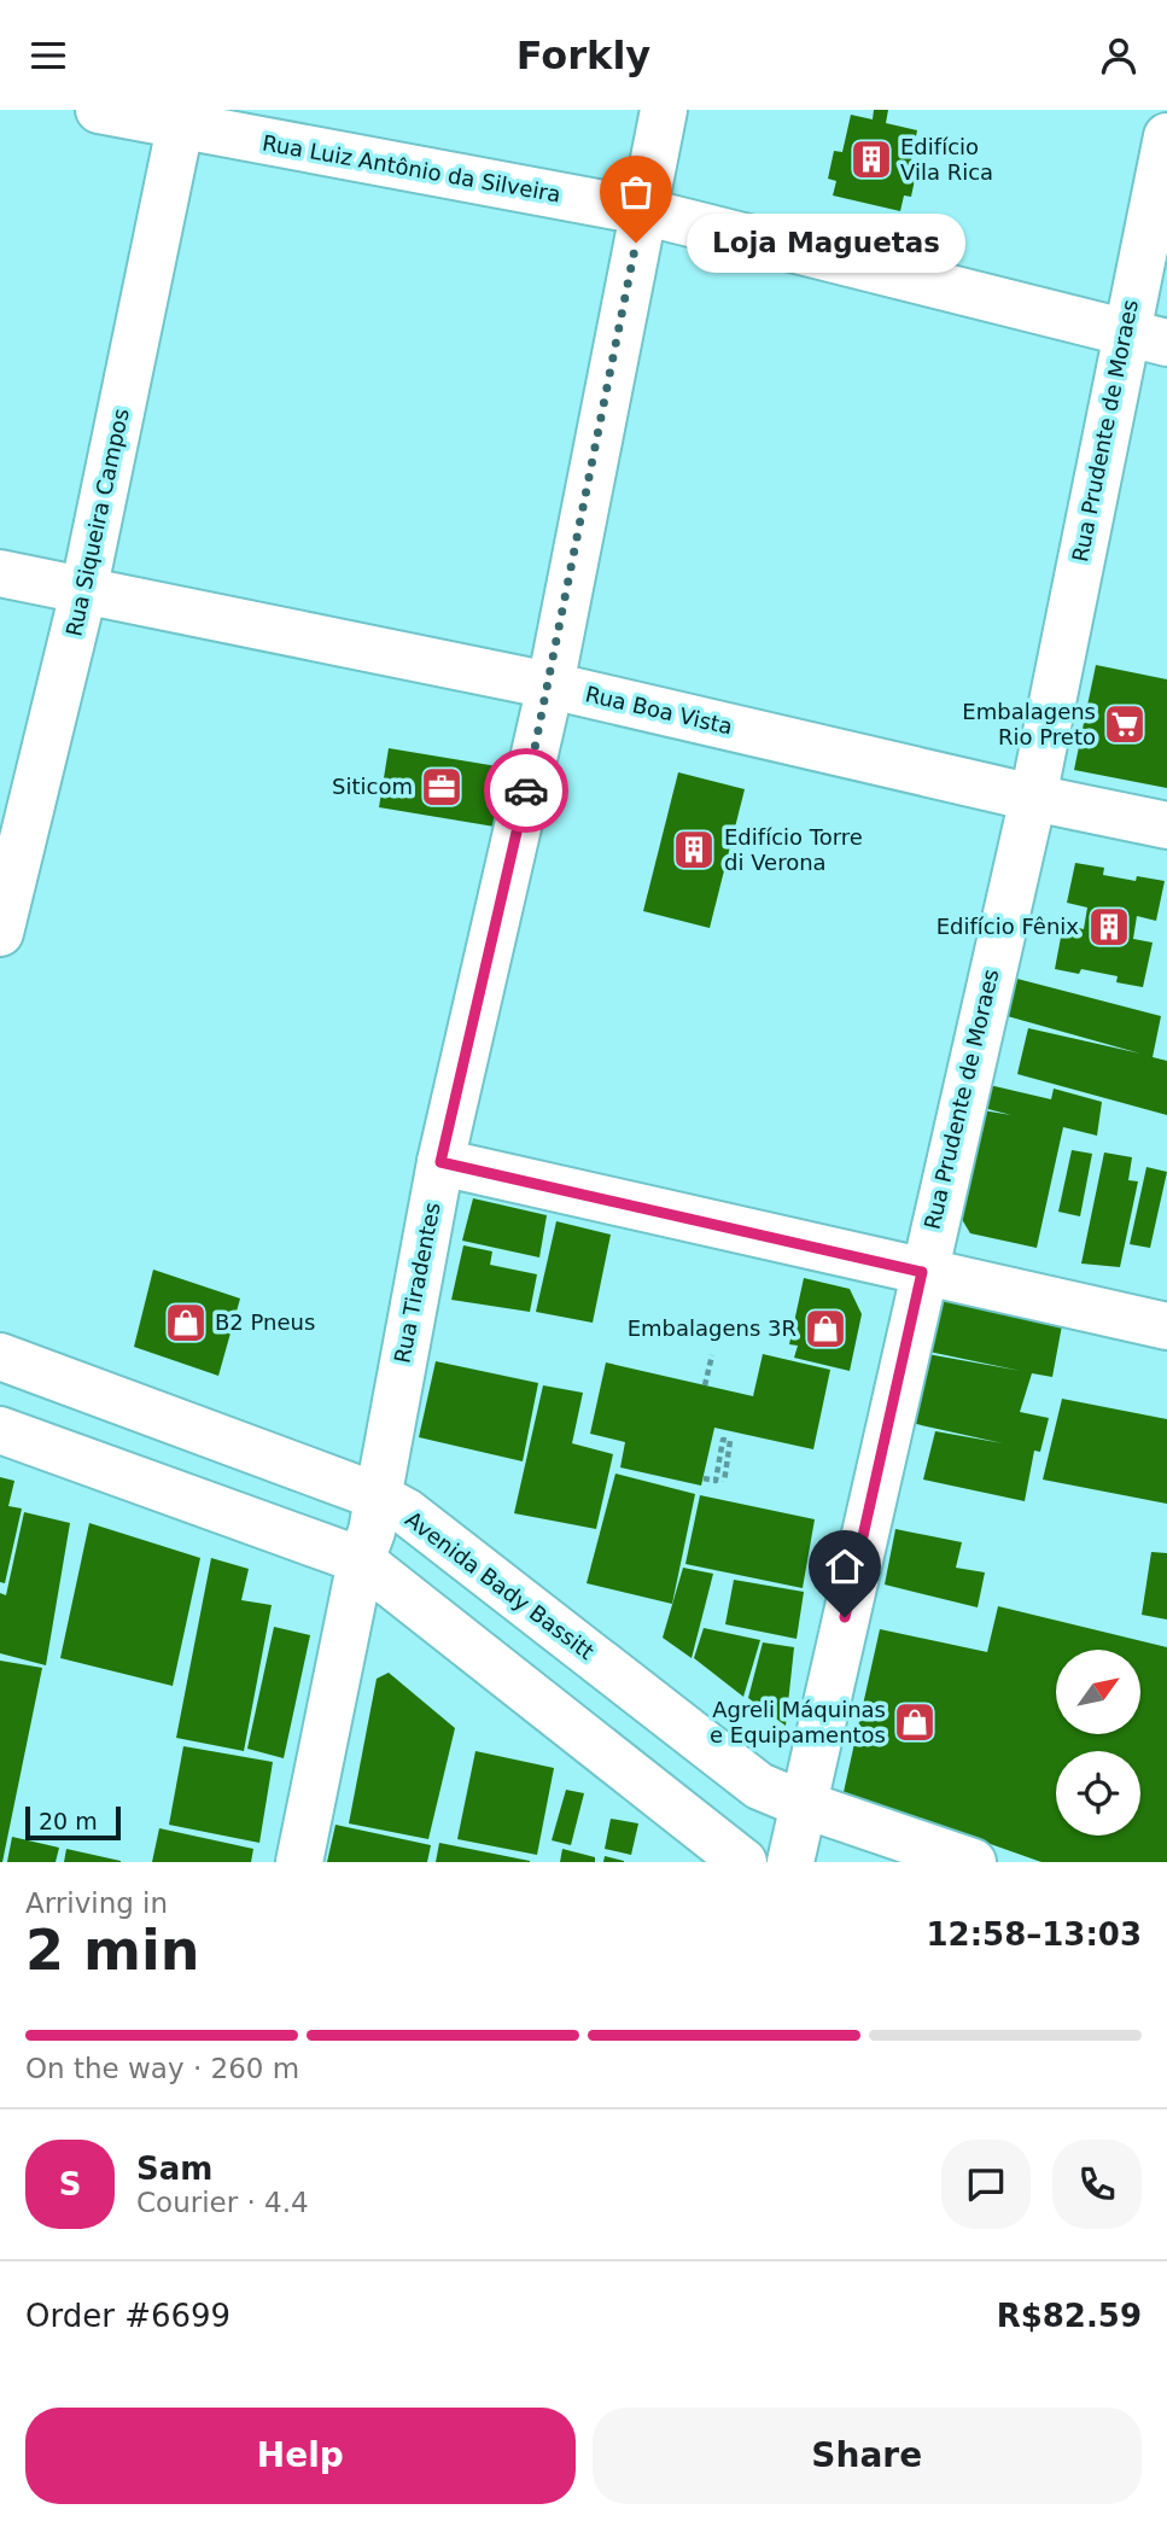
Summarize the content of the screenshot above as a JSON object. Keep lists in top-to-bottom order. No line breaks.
{"streets":{"street":["Rua Luiz Antônio da Silveira","Rua Prudente de Moraes","Rua Siqueira Campos","Rua Boa Vista","Rua Tiradentes","Avenida Bady Bassitt"]},"crossings":[["Rua Luiz Antônio da Silveira","Rua Prudente de Moraes"],["Rua Luiz Antônio da Silveira","Rua Siqueira Campos"],["Rua Luiz Antônio da Silveira","Rua Tiradentes"],["Rua Prudente de Moraes","Rua Boa Vista"],["Rua Prudente de Moraes","Avenida Bady Bassitt"],["Rua Siqueira Campos","Rua Boa Vista"],["Rua Boa Vista","Rua Tiradentes"],["Rua Tiradentes","Avenida Bady Bassitt"]],"places":{"building":["Edifício Vila Rica","Edifício Torre di Verona","Edifício Fênix"],"other":["Loja Maguetas"],"supermarket":["Embalagens Rio Preto"],"office":["Siticom"],"shop":["B2 Pneus","Embalagens 3R","Agreli Máquinas e Equipamentos"]},"scale_bar":"20 m","north":"top right","page":{"header":"Forkly","bubble":"Loja Maguetas","scale":"20 m","heading":["2 min","Arriving in","12:58–13:03"],"panel":["Sam","Courier · 4.4","Order #6699","R$82.59"],"bar":"On the way · 260 m","round":"S","buttons":["Help","Share"]}}
